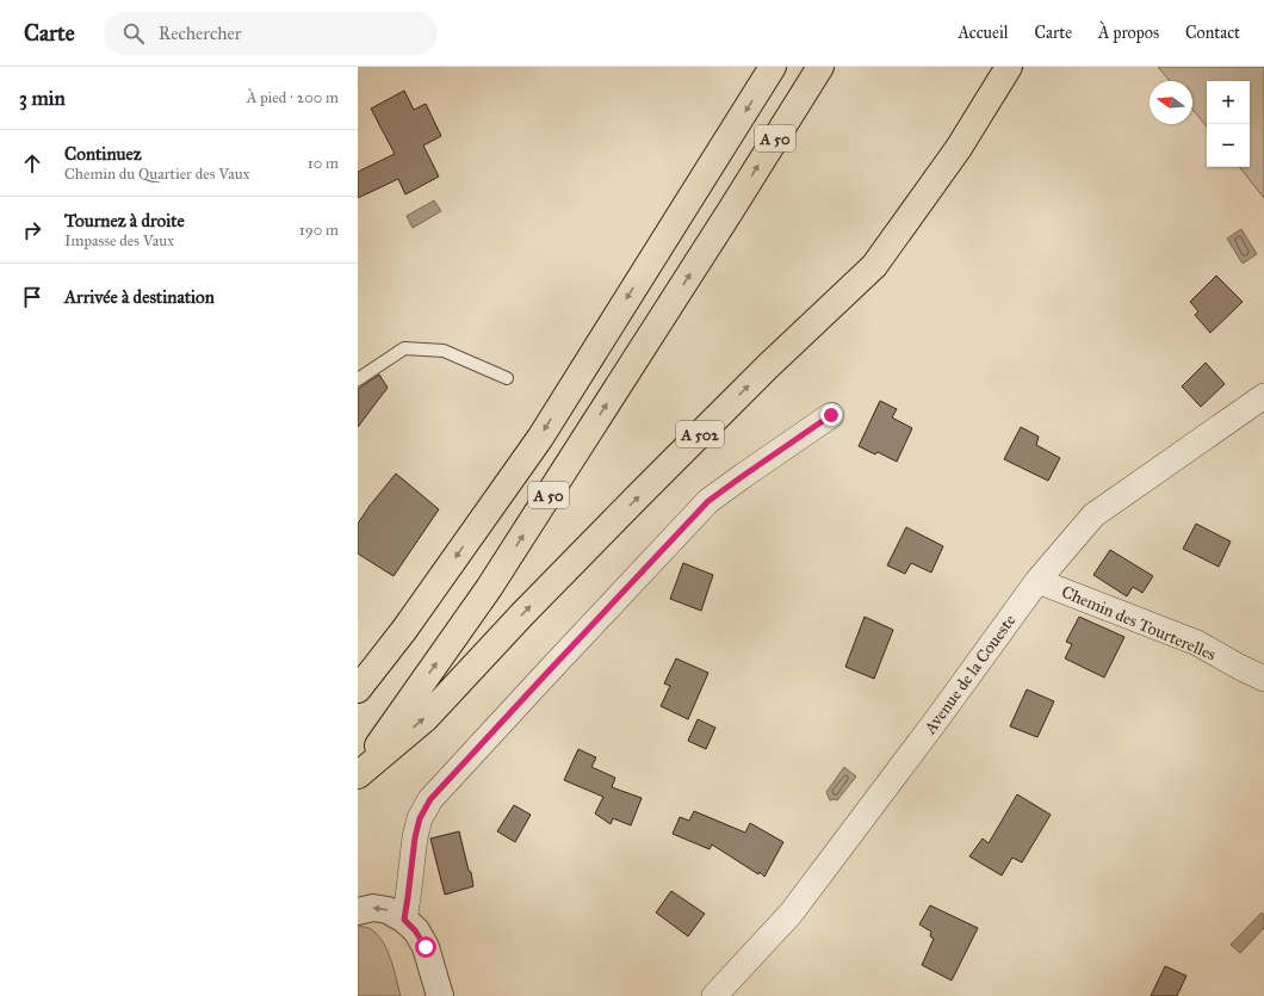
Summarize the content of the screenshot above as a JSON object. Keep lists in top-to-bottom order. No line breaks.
{"streets":{"highway":["A 50","A 502"],"street":["Chemin des Tourterelles","Avenue de la Coueste"]},"crossings":[["A 50","A 502"],["Chemin des Tourterelles","Avenue de la Coueste"]],"north":"left","page":{"header":"Carte","search":"Rechercher","nav":["Accueil","Carte","À propos","Contact"],"heading":["3 min","À pied · 200 m"],"map_buttons":["+","−"],"list":[["Continuez","Chemin du Quartier des Vaux","10 m"],["Tournez à droite","Impasse des Vaux","190 m"],"Arrivée à destination"]}}
